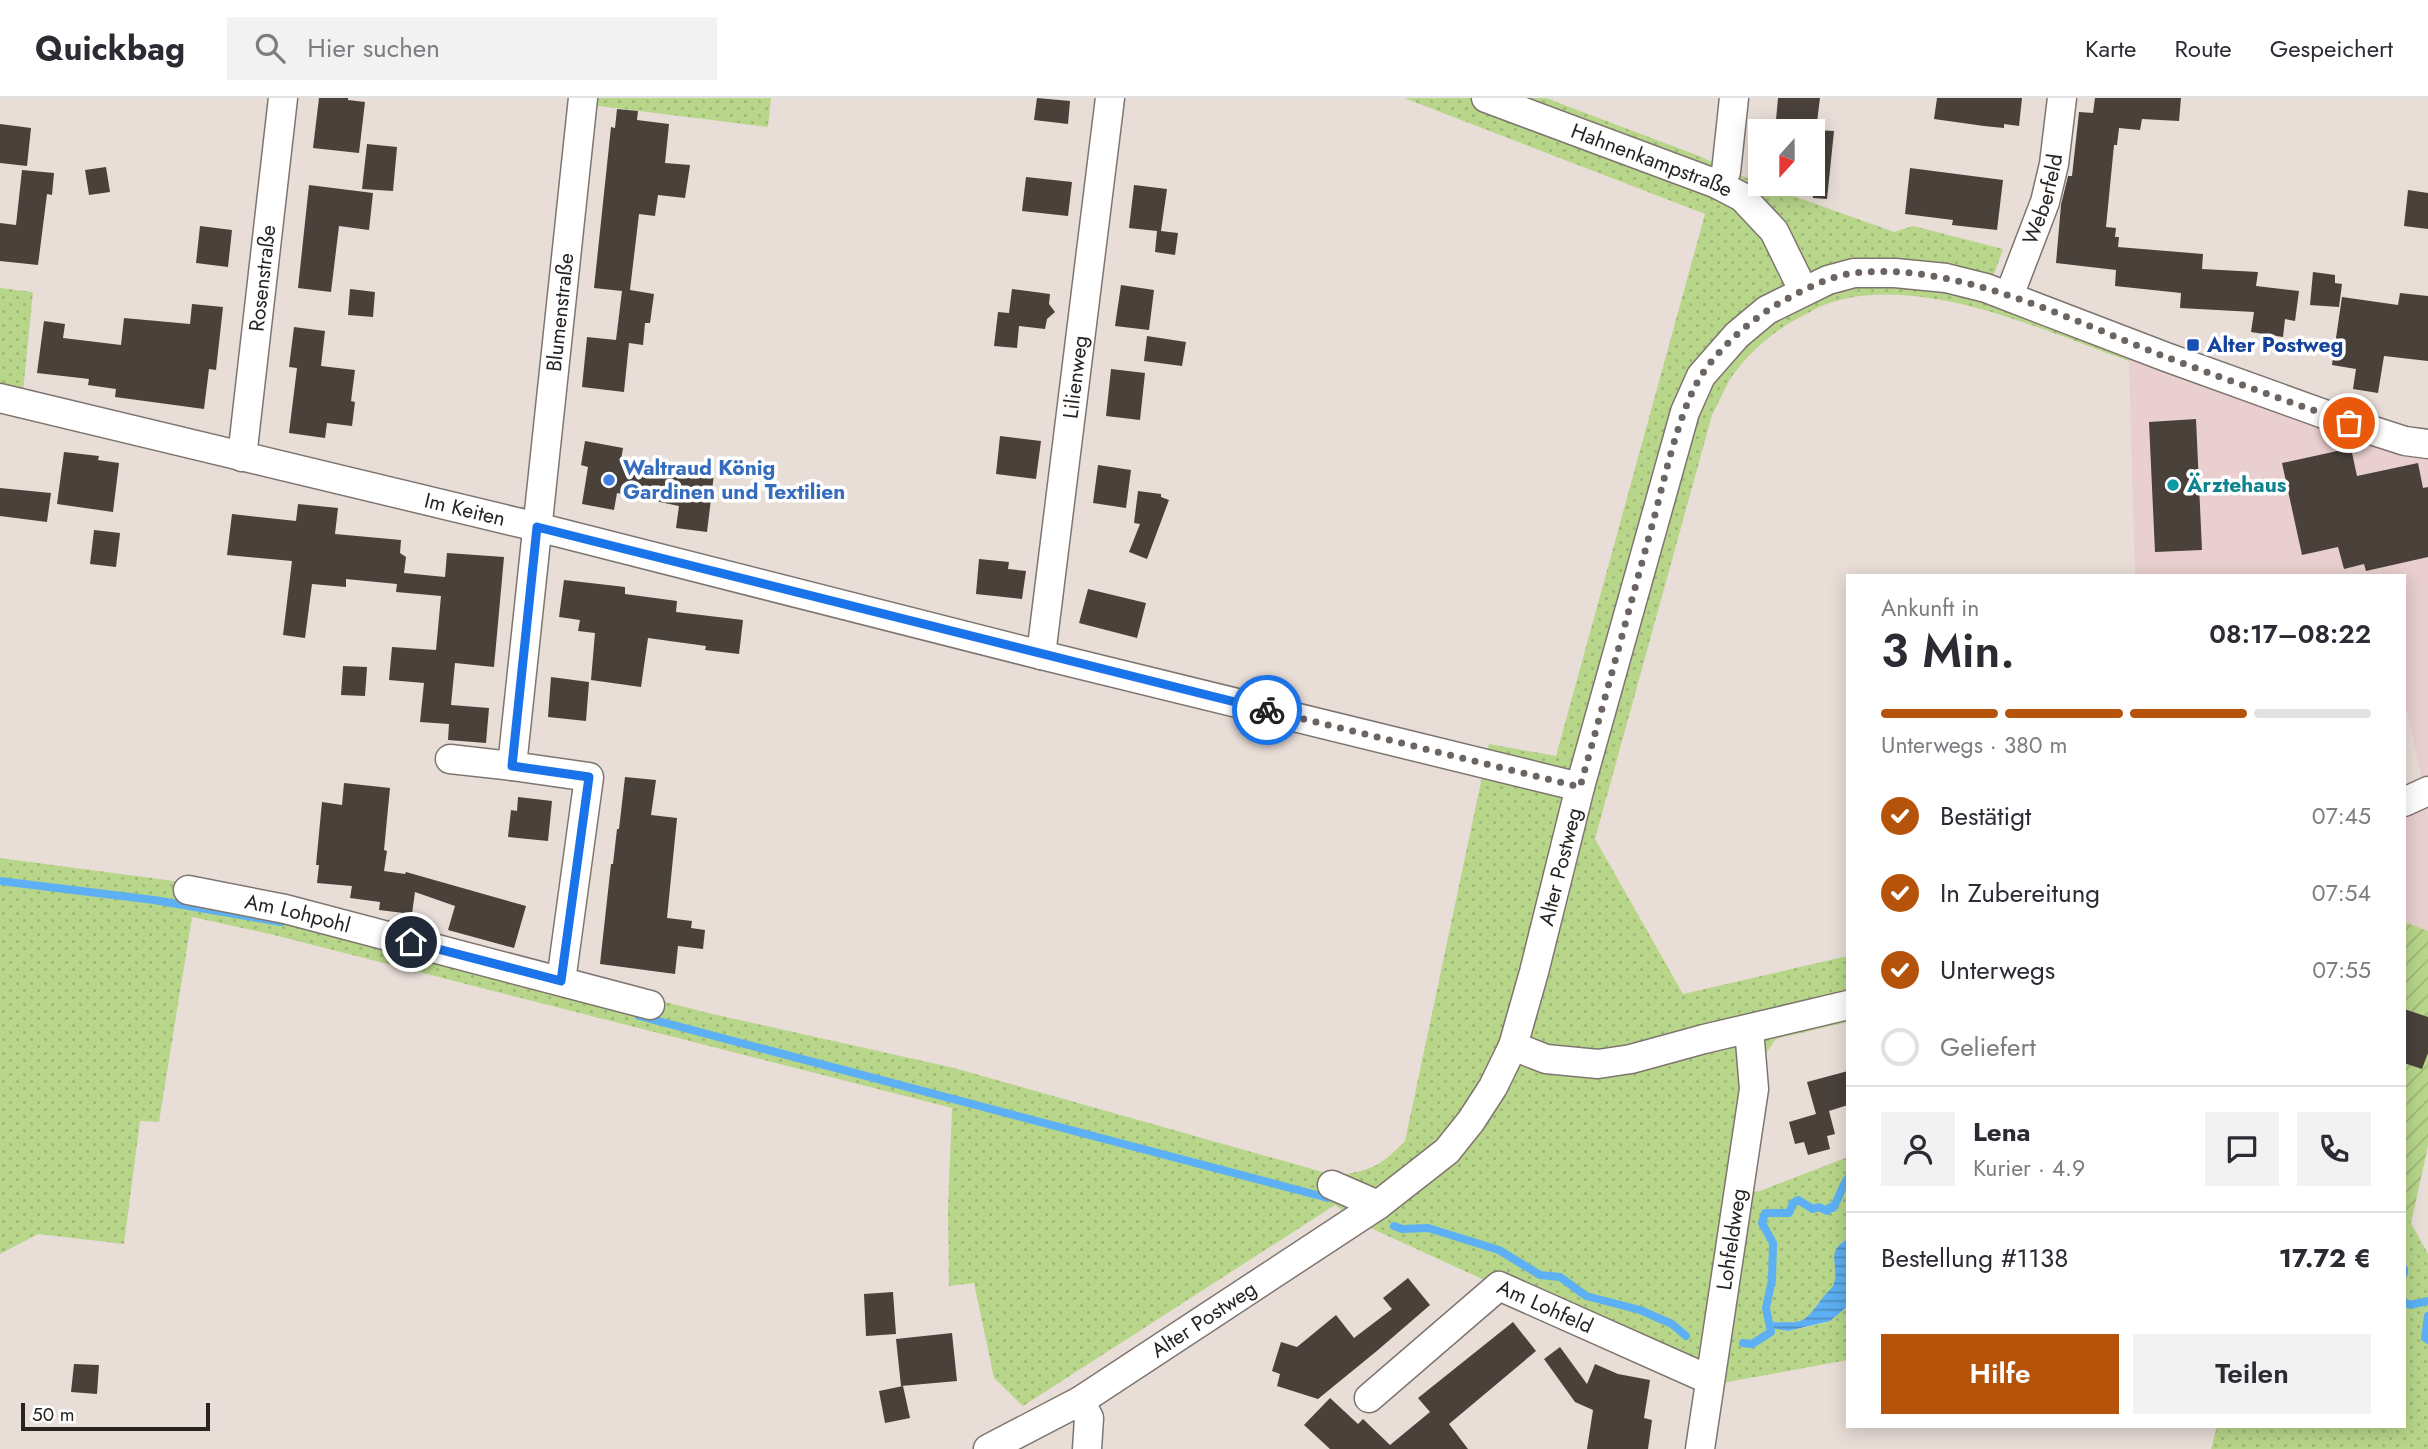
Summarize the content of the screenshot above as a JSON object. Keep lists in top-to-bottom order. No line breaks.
{"streets":{"street":["Hahnenkampstraße","Weberfeld","Rosenstraße","Blumenstraße","Lilienweg","Im Keiten","Alter Postweg","Am Lohpohl","Lohfeldweg","Am Lohfeld"]},"crossings":[["Hahnenkampstraße","Alter Postweg"],["Rosenstraße","Im Keiten"],["Blumenstraße","Im Keiten"],["Lilienweg","Im Keiten"],["Im Keiten","Alter Postweg"],["Lohfeldweg","Am Lohfeld"]],"places":{"transit":["Alter Postweg"],"other":["Waltraud König Gardinen und Textilien","Ärztehaus"]},"scale_bar":"50 m","north":"bottom","page":{"header":"Quickbag","search":"Hier suchen","nav":["Karte","Route","Gespeichert"],"heading":["3 Min.","Ankunft in","08:17–08:22"],"panel":["Lena","Kurier · 4.9","Bestellung #1138","17.72 €"],"bar":"Unterwegs · 380 m","list":[["Bestätigt","07:45"],["In Zubereitung","07:54"],["Unterwegs","07:55"],"Geliefert"],"buttons":["Hilfe","Teilen"],"scale":"50 m"}}
